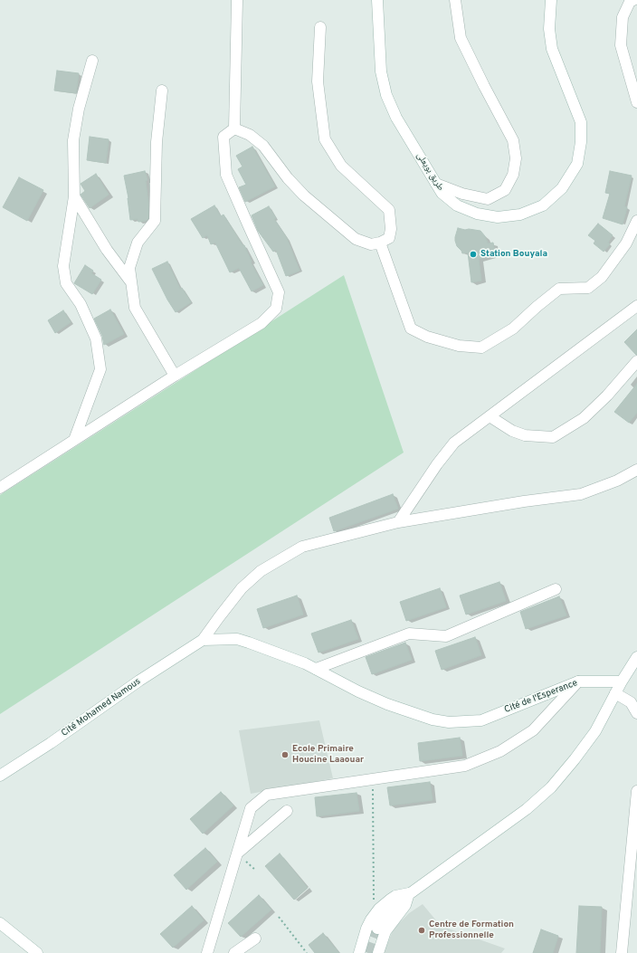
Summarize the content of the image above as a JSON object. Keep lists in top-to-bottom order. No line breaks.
{"streets":{"street":["طريق بويعلى","Cité de l'Esperance","Cité Mohamed Namous"]},"crossings":[["Cité de l'Esperance","Cité Mohamed Namous"]],"places":["Station Bouyala","Ecole Primaire Houcine Laaouar","Centre de Formation Professionnelle"]}
